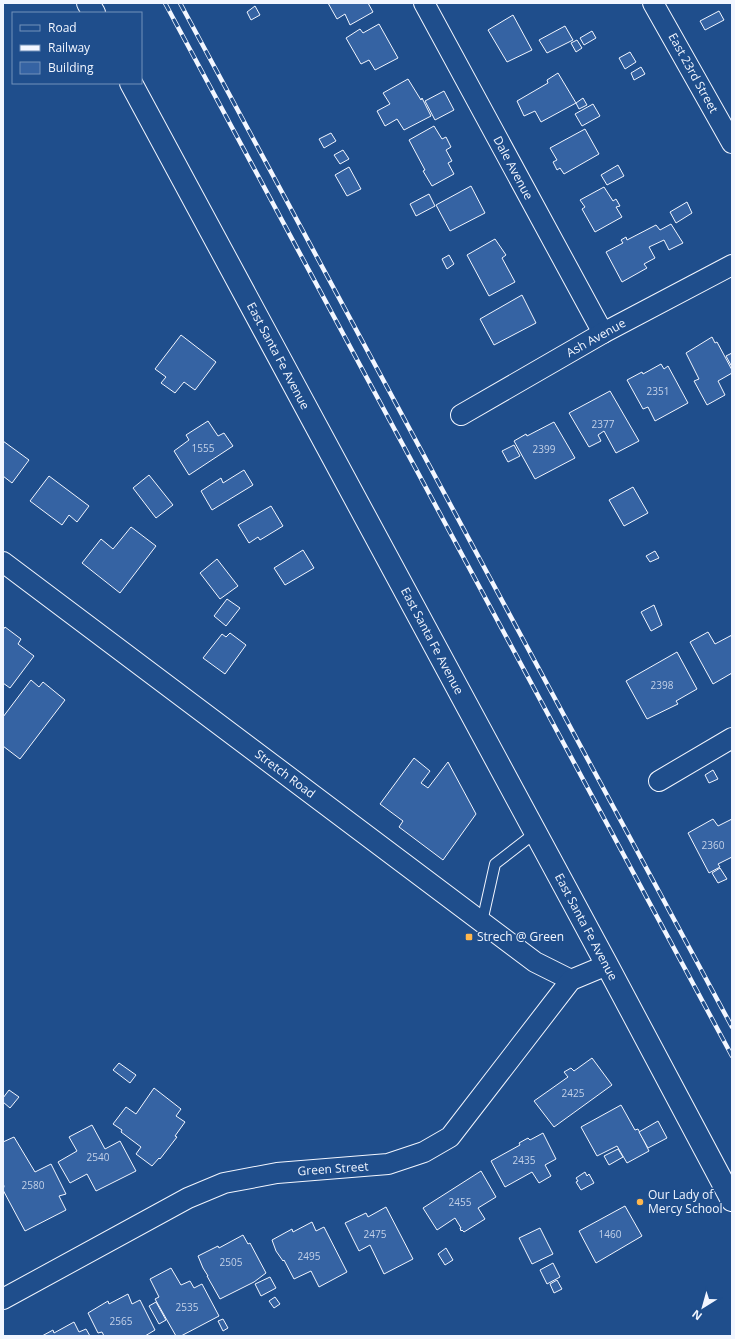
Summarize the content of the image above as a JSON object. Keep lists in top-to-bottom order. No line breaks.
{"streets":{"street":["East 23rd Street","Dale Avenue","Ash Avenue","East Santa Fe Avenue","Stretch Road","Green Street"]},"crossings":[["Dale Avenue","Ash Avenue"],["East Santa Fe Avenue","Green Street"],["Stretch Road","Green Street"]],"places":{"transit":["Strech @ Green"],"other":["Our Lady of Mercy School"]},"house_numbers":["2351","2377","1555","2399","2398","2360","2425","2540","2435","2580","2455","2475","1460","2495","2505","2535","2565"],"legend":["Road","Railway","Building"],"north":"bottom left"}
